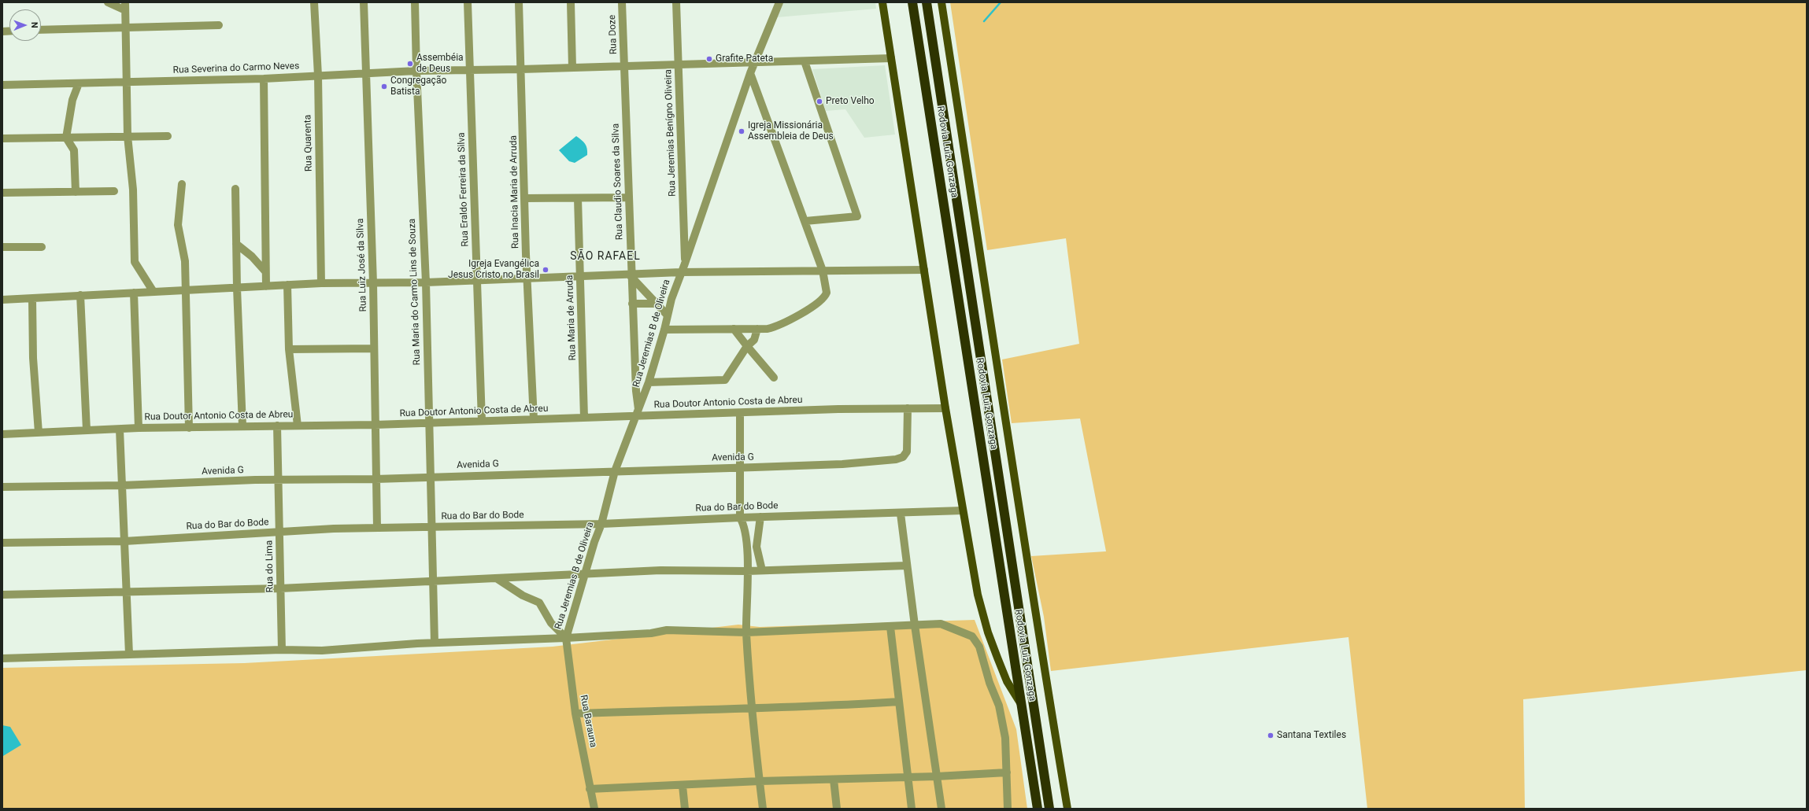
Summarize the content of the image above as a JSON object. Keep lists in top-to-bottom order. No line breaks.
{"streets":{"highway":["Rodovia Luiz Gonzaga"],"street":["Rua Doze","Rua Severina do Carmo Neves","Rua Jeremias Benígno Oliveira","Rua Quarenta","Rua Claudio Soares da Silva","Rua Eraldo Ferreira da Silva","Rua Inacia Maria de Arruda","Rua Luiz José da Silva","Rua Maria do Carmo Lins de Souza","Rua Maria de Arruda","Rua Jeremias B de Oliveira","Rua Doutor Antonio Costa de Abreu","Avenida G","Rua do Bar do Bode","Rua do Lima","Rua Barauna"]},"crossings":[["Rua Doze","Rua Severina do Carmo Neves"],["Rua Doze","Rua Claudio Soares da Silva"],["Rua Severina do Carmo Neves","Rua Quarenta"],["Rua Severina do Carmo Neves","Rua Claudio Soares da Silva"],["Rua Severina do Carmo Neves","Rua Eraldo Ferreira da Silva"],["Rua Severina do Carmo Neves","Rua Inacia Maria de Arruda"],["Rua Severina do Carmo Neves","Rua Luiz José da Silva"],["Rua Severina do Carmo Neves","Rua Maria do Carmo Lins de Souza"],["Rua Jeremias Benígno Oliveira","Rua Jeremias B de Oliveira"],["Rua Claudio Soares da Silva","Rua Jeremias B de Oliveira"],["Rua Claudio Soares da Silva","Rua Doutor Antonio Costa de Abreu"],["Rua Eraldo Ferreira da Silva","Rua Doutor Antonio Costa de Abreu"],["Rua Inacia Maria de Arruda","Rua Doutor Antonio Costa de Abreu"],["Rua Luiz José da Silva","Rua Doutor Antonio Costa de Abreu"],["Rua Luiz José da Silva","Avenida G"],["Rua Luiz José da Silva","Rua do Bar do Bode"],["Rua Maria do Carmo Lins de Souza","Rua Doutor Antonio Costa de Abreu"],["Rua Maria do Carmo Lins de Souza","Avenida G"],["Rua Maria do Carmo Lins de Souza","Rua do Bar do Bode"],["Rua Maria de Arruda","Rua Doutor Antonio Costa de Abreu"],["Rua Jeremias B de Oliveira","Rua Doutor Antonio Costa de Abreu"],["Rua Jeremias B de Oliveira","Avenida G"],["Rua Jeremias B de Oliveira","Rua do Bar do Bode"],["Rua Jeremias B de Oliveira","Rua Barauna"],["Rua Doutor Antonio Costa de Abreu","Avenida G"],["Rua Doutor Antonio Costa de Abreu","Rua do Lima"],["Avenida G","Rua do Lima"],["Rua do Bar do Bode","Rua do Lima"]],"districts":["SÃO RAFAEL"],"places":["Grafite Pateta","Assembéia de Deus","Congregação Batista","Preto Velho","Igreja Missionária Assembleia de Deus","Igreja Evangélica Jesus Cristo no Brasil","Santana Textiles"],"north":"right"}
